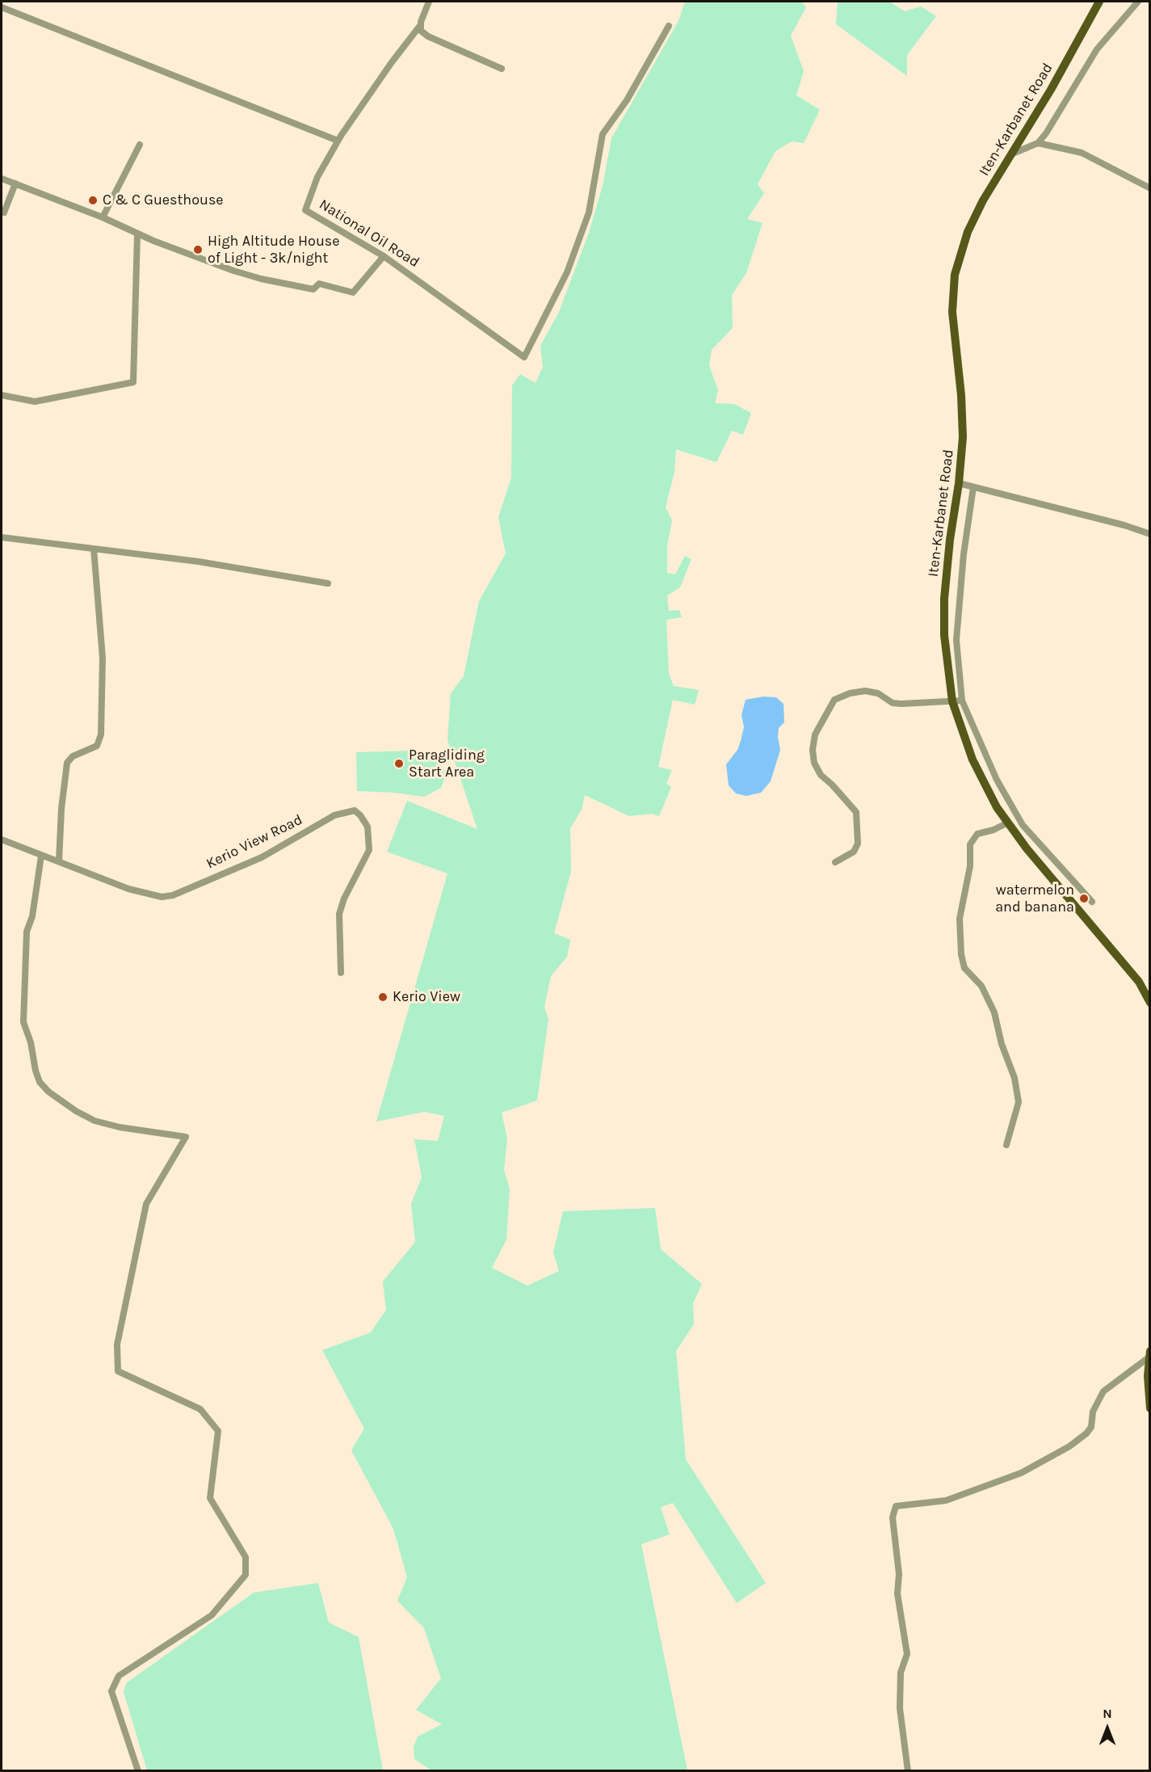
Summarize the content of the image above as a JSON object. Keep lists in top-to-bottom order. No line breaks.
{"streets":{"main road":["Iten-Karbanet Road"],"street":["National Oil Road","Kerio View Road"]},"places":["C & C Guesthouse","High Altitude House of Light - 3k/night","Paragliding Start Area","watermelon and banana","Kerio View"],"north":"top"}
